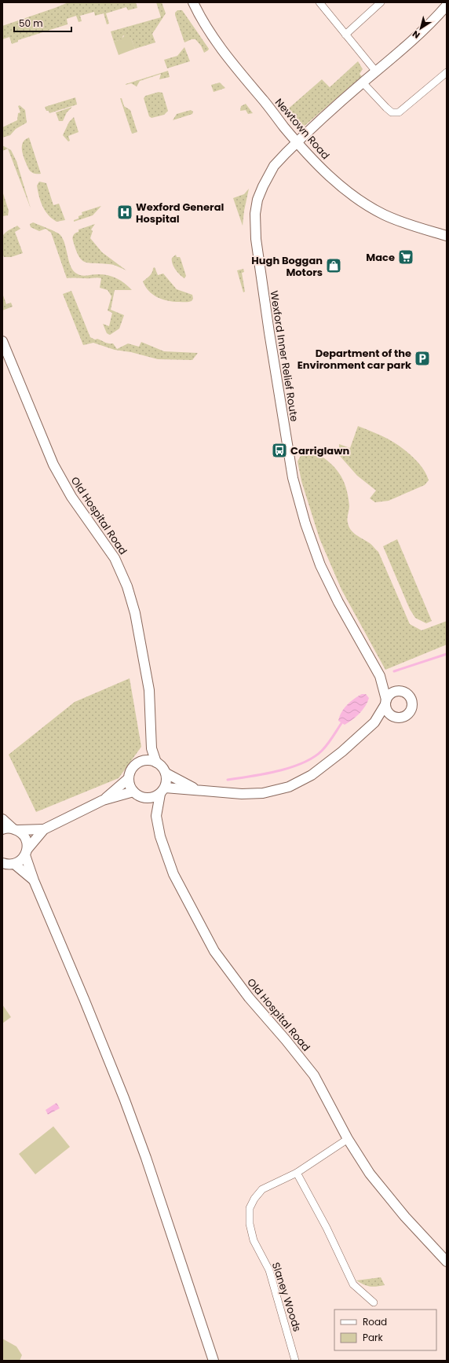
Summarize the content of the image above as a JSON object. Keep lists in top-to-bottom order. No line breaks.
{"streets":{"street":["Newtown Road","Wexford Inner Relief Route","Old Hospital Road","Slaney Woods"]},"crossings":[["Newtown Road","Wexford Inner Relief Route"],["Old Hospital Road","Slaney Woods"]],"places":{"hospital":["Wexford General Hospital"],"supermarket":["Mace"],"shop":["Hugh Boggan Motors"],"parking":["Department of the Environment car park"],"bus stop":["Carriglawn"]},"legend":["Road","Park"],"scale_bar":"50 m","north":"bottom left"}
